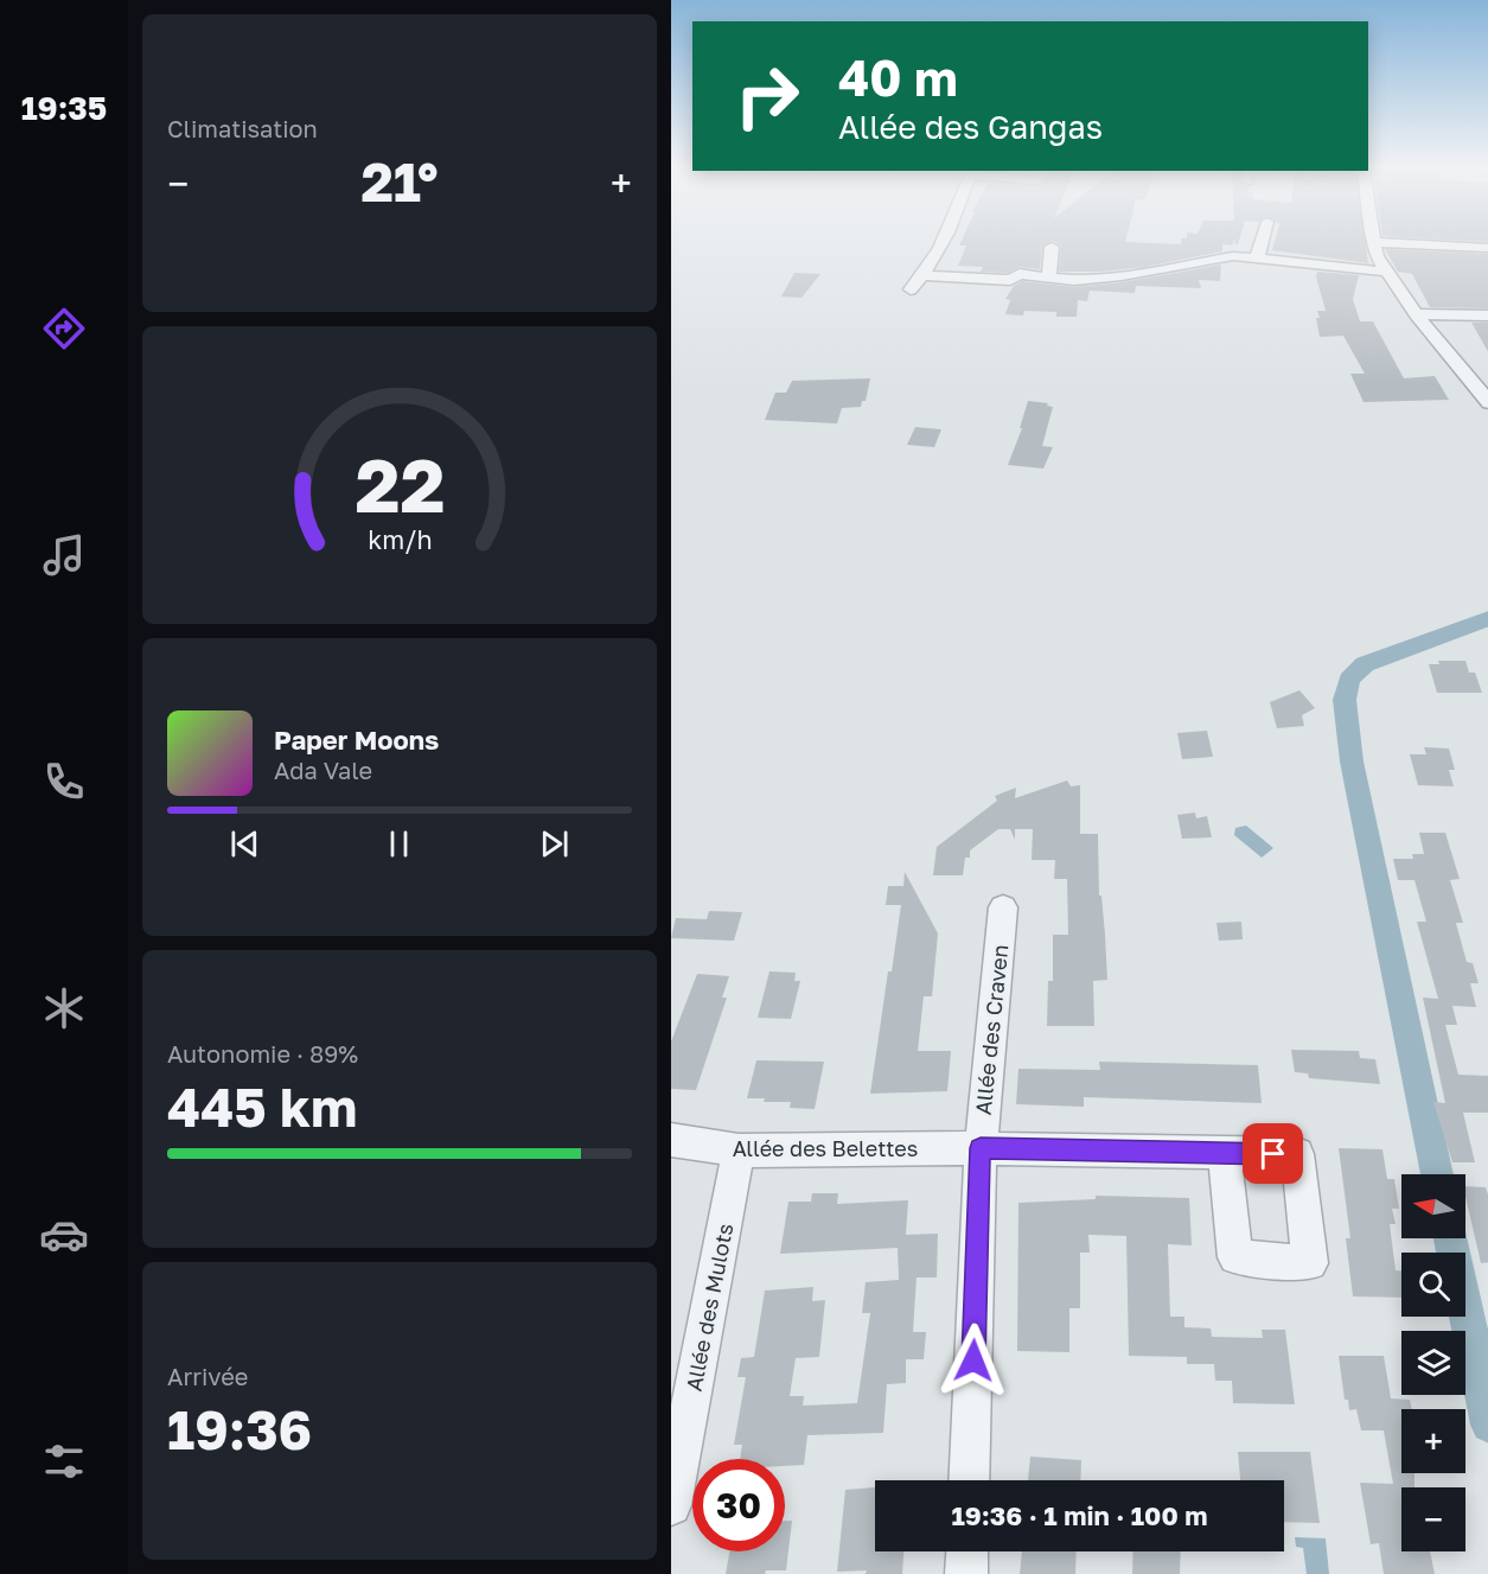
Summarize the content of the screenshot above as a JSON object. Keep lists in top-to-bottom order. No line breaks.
{"streets":{"street":["Allée des Craven","Allée des Belettes","Allée des Mulots"]},"crossings":[["Allée des Craven","Allée des Belettes"],["Allée des Belettes","Allée des Mulots"]],"north":"left","page":{"tabs":"19:35","tile":["Climatisation",["Autonomie · 89%","445 km"],["Arrivée","19:36"]],"turn":["40 m","Allée des Gangas"],"heat":["−","21°","+"],"song":["Paper Moons","Ada Vale"],"map_buttons":["+","−"],"limit":"30","trip":"19:36 · 1 min · 100 m","gauge":["22","km/h"]}}
